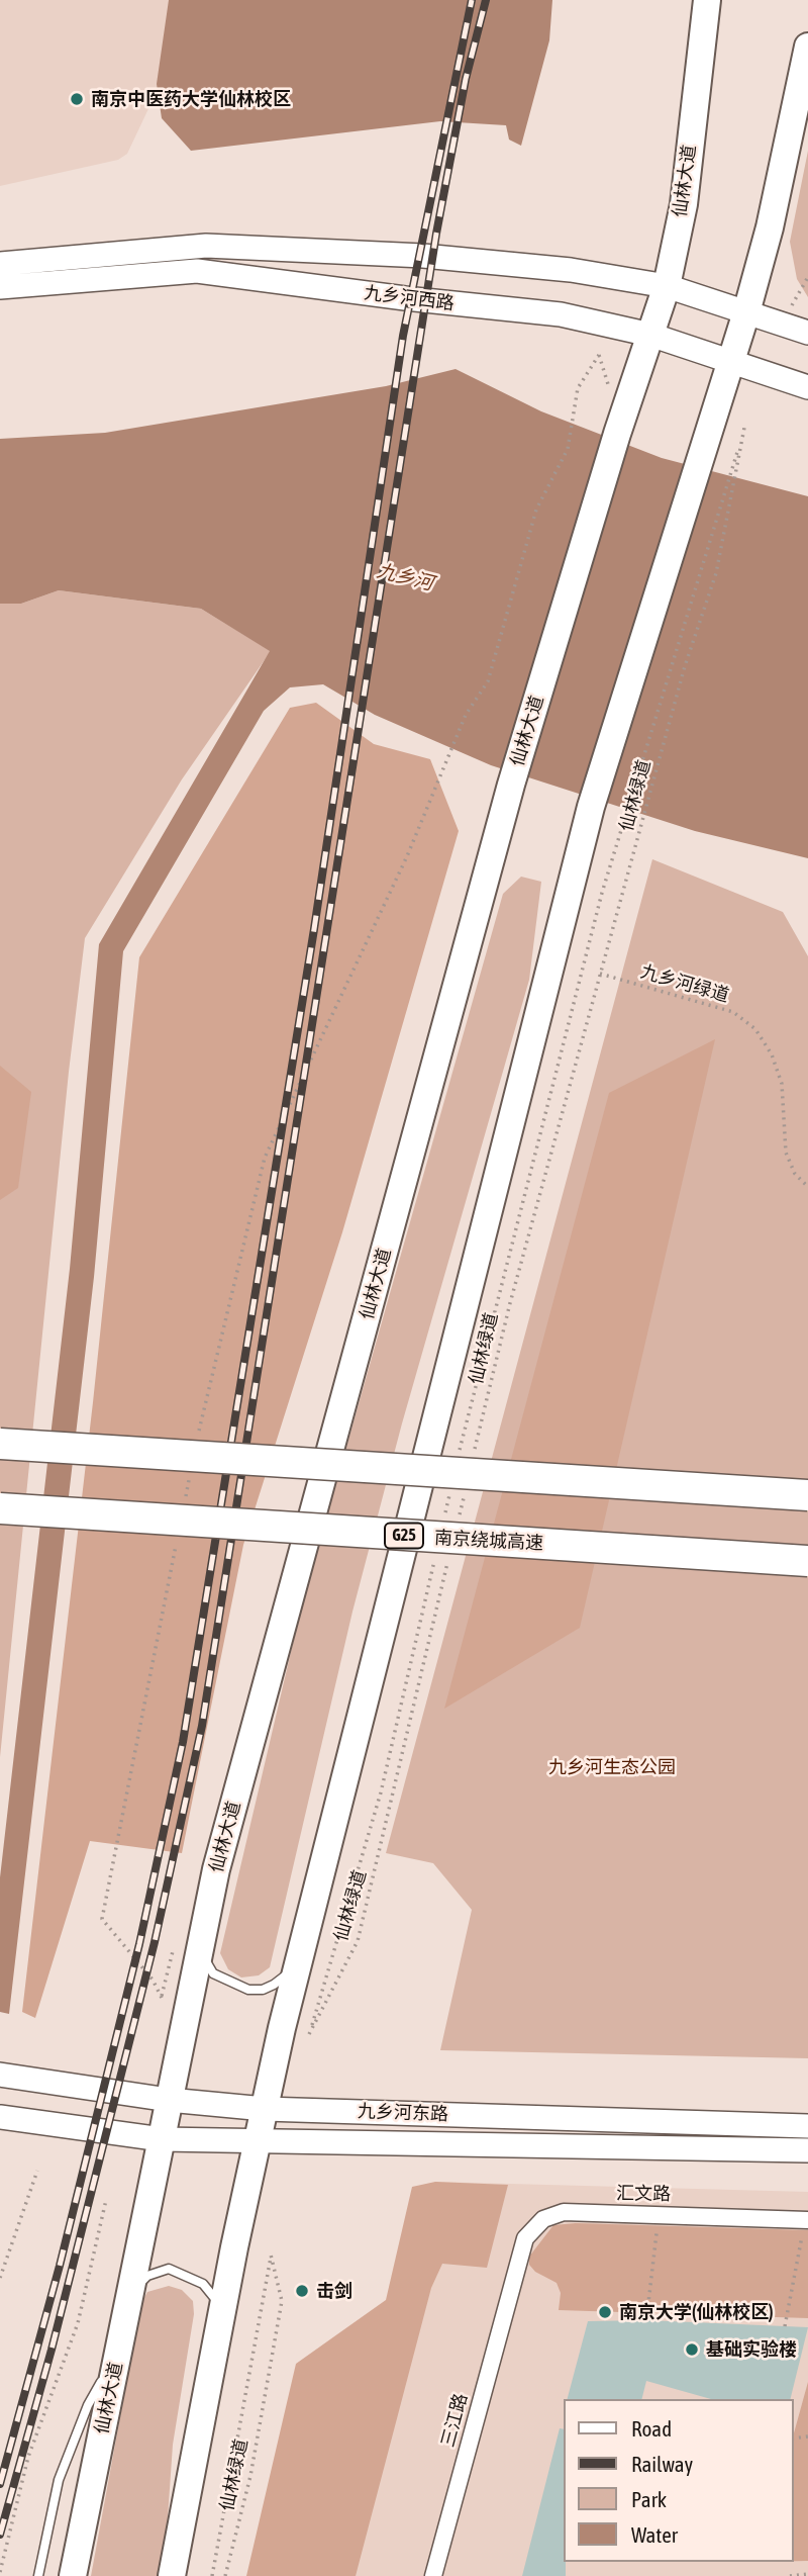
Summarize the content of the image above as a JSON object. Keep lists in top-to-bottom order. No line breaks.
{"streets":{"highway":["G25","南京绕城高速"],"main road":["仙林大道","九乡河西路","九乡河东路"],"street":["汇文路","三江路"],"path":["仙林绿道","九乡河绿道"]},"crossings":[["仙林大道","九乡河西路"],["仙林大道","九乡河东路"],["仙林绿道","九乡河绿道"],["汇文路","三江路"]],"water":["九乡河"],"parks":["九乡河生态公园"],"places":["南京中医药大学仙林校区","击剑","南京大学(仙林校区)","基础实验楼"],"legend":["Road","Railway","Park","Water"]}
